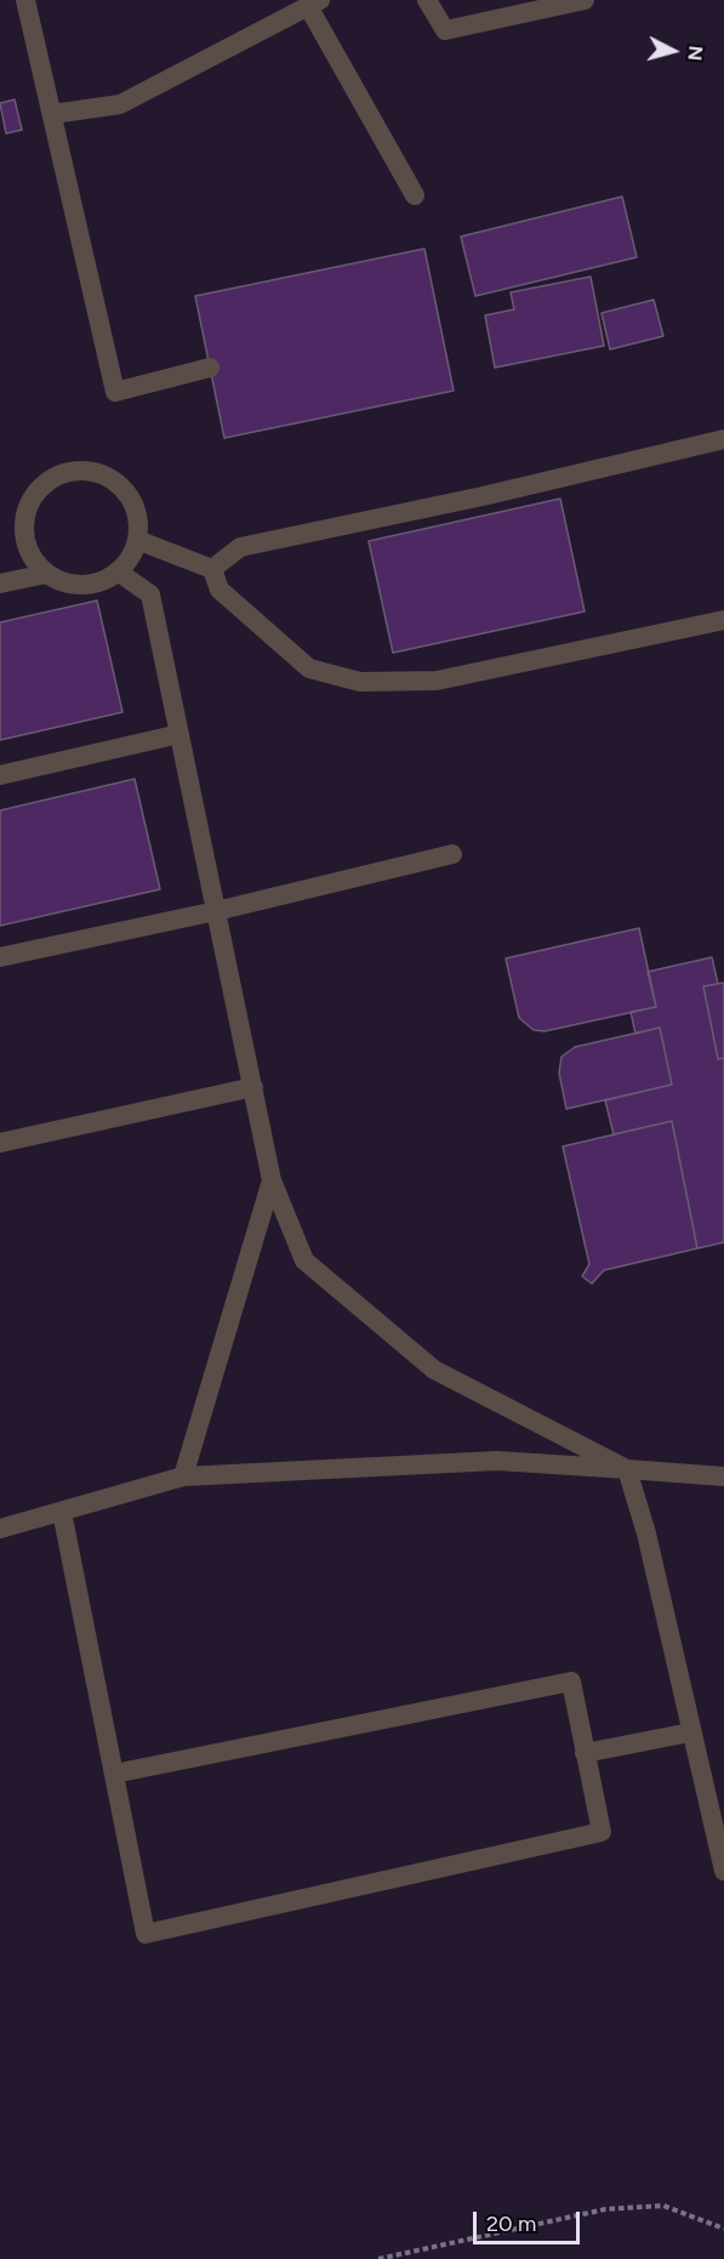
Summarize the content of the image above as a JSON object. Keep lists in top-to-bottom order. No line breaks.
{"scale_bar":"20 m","north":"right"}
